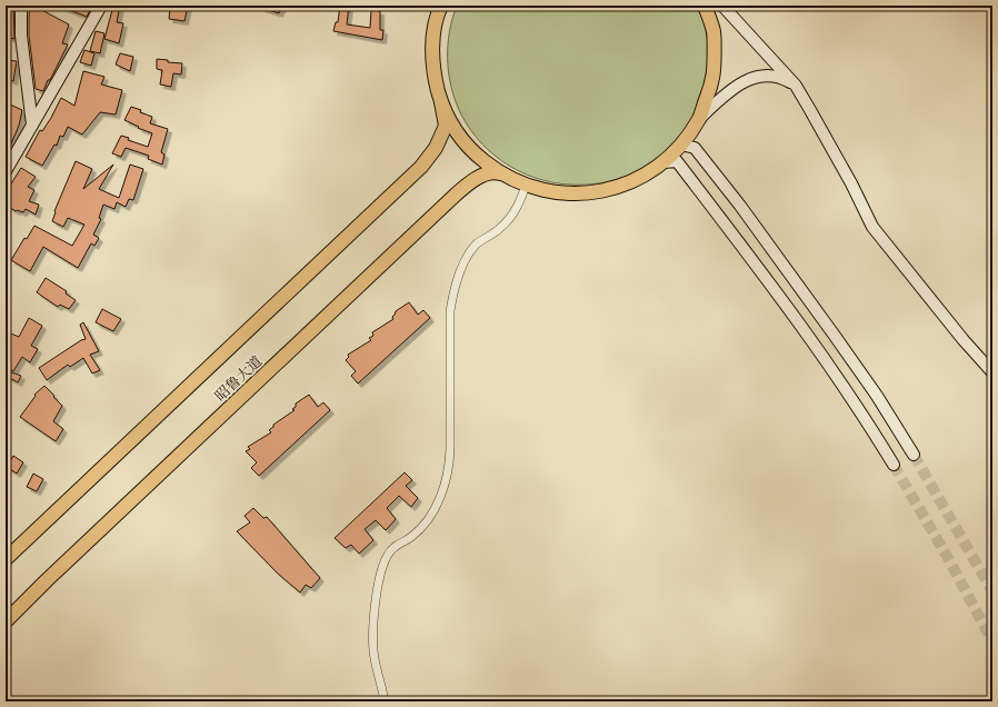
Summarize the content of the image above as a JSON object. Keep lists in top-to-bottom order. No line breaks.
{"streets":{"highway":["昭鲁大道"]}}
